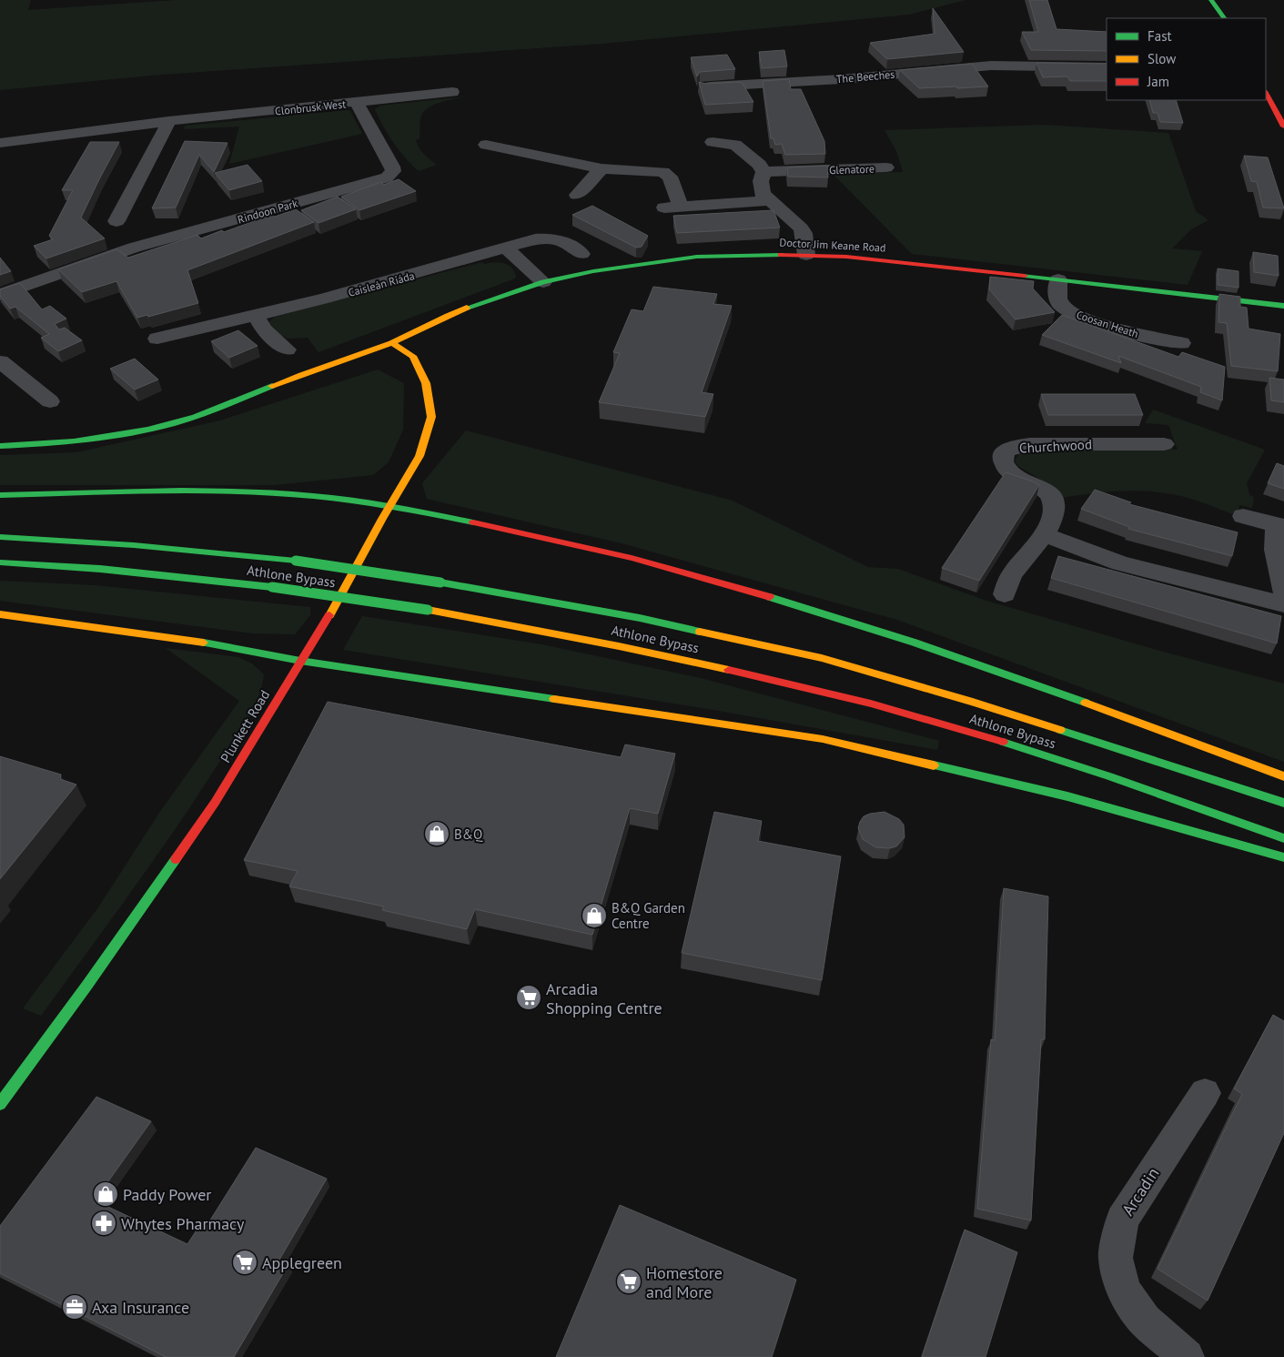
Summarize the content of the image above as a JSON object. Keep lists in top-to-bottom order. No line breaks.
{"streets":{"main road":["Doctor Jim Keane Road","Athlone Bypass","Plunkett Road"],"street":["The Beeches","Clonbrusk West","Glenatore","Rindoon Park","Caisleán Riáda","Coosan Heath","Churchwood","Arcadin"]},"crossings":[["Clonbrusk West","Rindoon Park"],["Doctor Jim Keane Road","Coosan Heath"],["Doctor Jim Keane Road","Plunkett Road"]],"places":{"shop":["B&Q","B&Q Garden Centre","Paddy Power"],"supermarket":["Arcadia Shopping Centre","Applegreen","Homestore and More"],"pharmacy":["Whytes Pharmacy"],"office":["Axa Insurance"]},"legend":["Fast","Slow","Jam"]}
